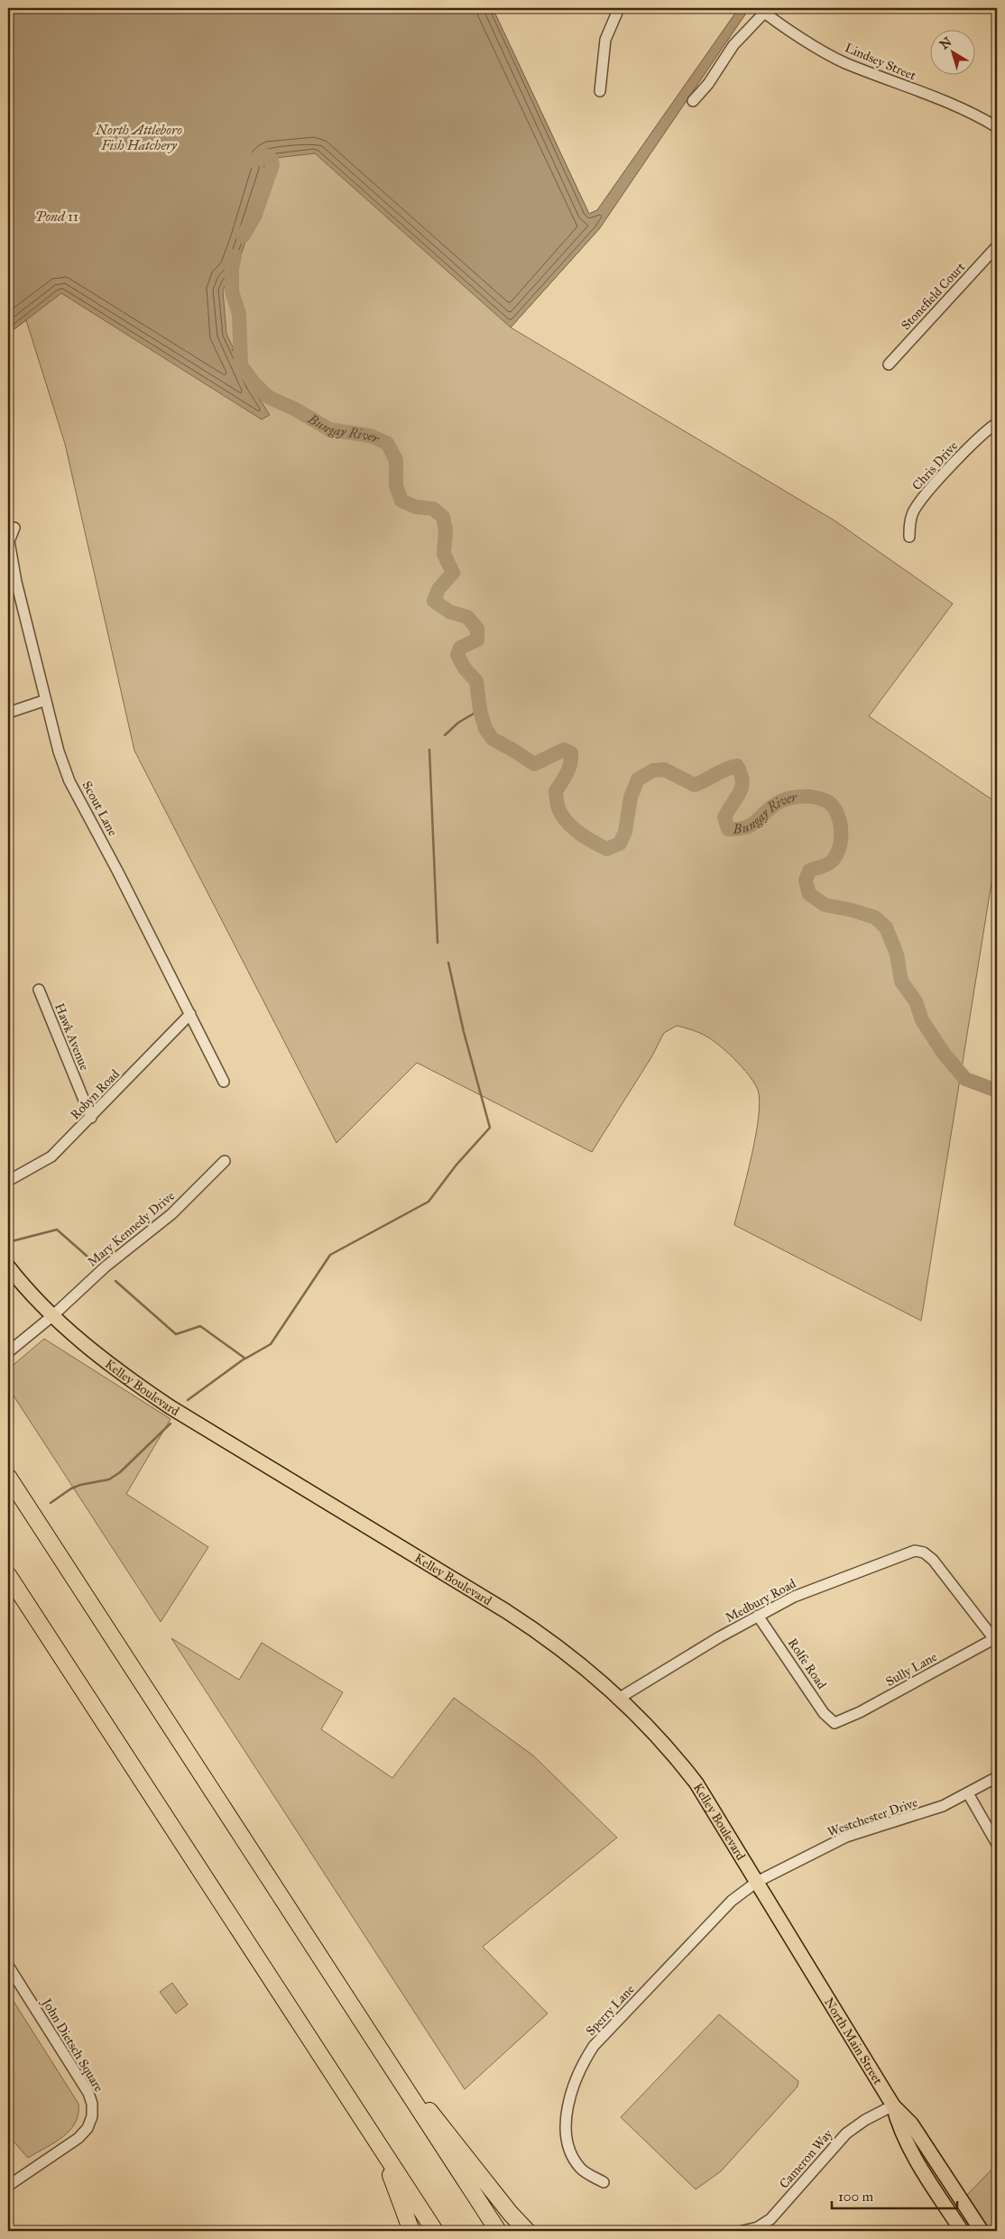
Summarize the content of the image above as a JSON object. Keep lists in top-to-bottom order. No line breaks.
{"streets":{"main road":["Kelley Boulevard","North Main Street"],"street":["Lindsey Street","Stonefield Court","Chris Drive","Scout Lane","Hawk Avenue","Robyn Road","Mary Kennedy Drive","Medbury Road","Rolfe Road","Sully Lane","Westchester Drive","Sperry Lane","John Dietsch Square","Cameron Way"]},"crossings":[["Scout Lane","Robyn Road"],["Hawk Avenue","Robyn Road"],["Mary Kennedy Drive","Kelley Boulevard"],["Kelley Boulevard","Medbury Road"],["Kelley Boulevard","Westchester Drive"],["Kelley Boulevard","Sperry Lane"],["Kelley Boulevard","North Main Street"],["Medbury Road","Rolfe Road"],["Medbury Road","Sully Lane"],["Rolfe Road","Sully Lane"],["Westchester Drive","Sperry Lane"],["North Main Street","Cameron Way"]],"water":["North Attleboro Fish Hatchery","Pond 11","Bungay River"],"scale_bar":"100 m","north":"top left"}
